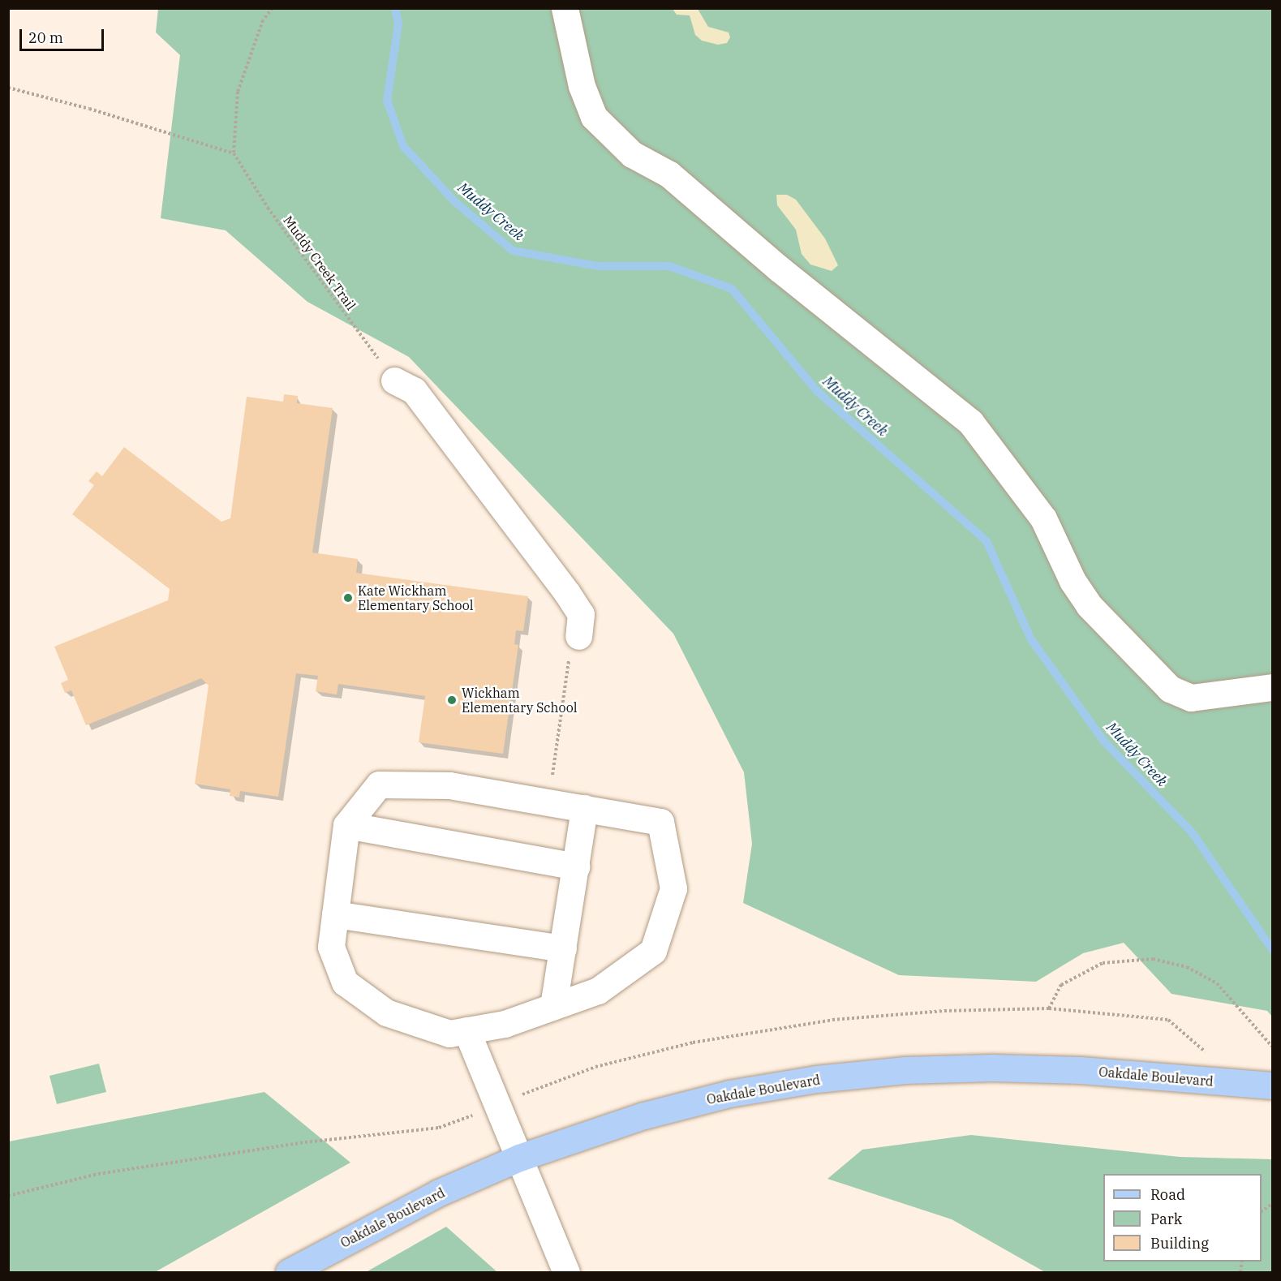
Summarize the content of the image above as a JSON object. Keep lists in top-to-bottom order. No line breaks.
{"streets":{"main road":["Oakdale Boulevard"],"path":["Muddy Creek Trail"]},"water":["Muddy Creek"],"places":["Kate Wickham Elementary School","Wickham Elementary School"],"legend":["Road","Park","Building"],"scale_bar":"20 m"}
